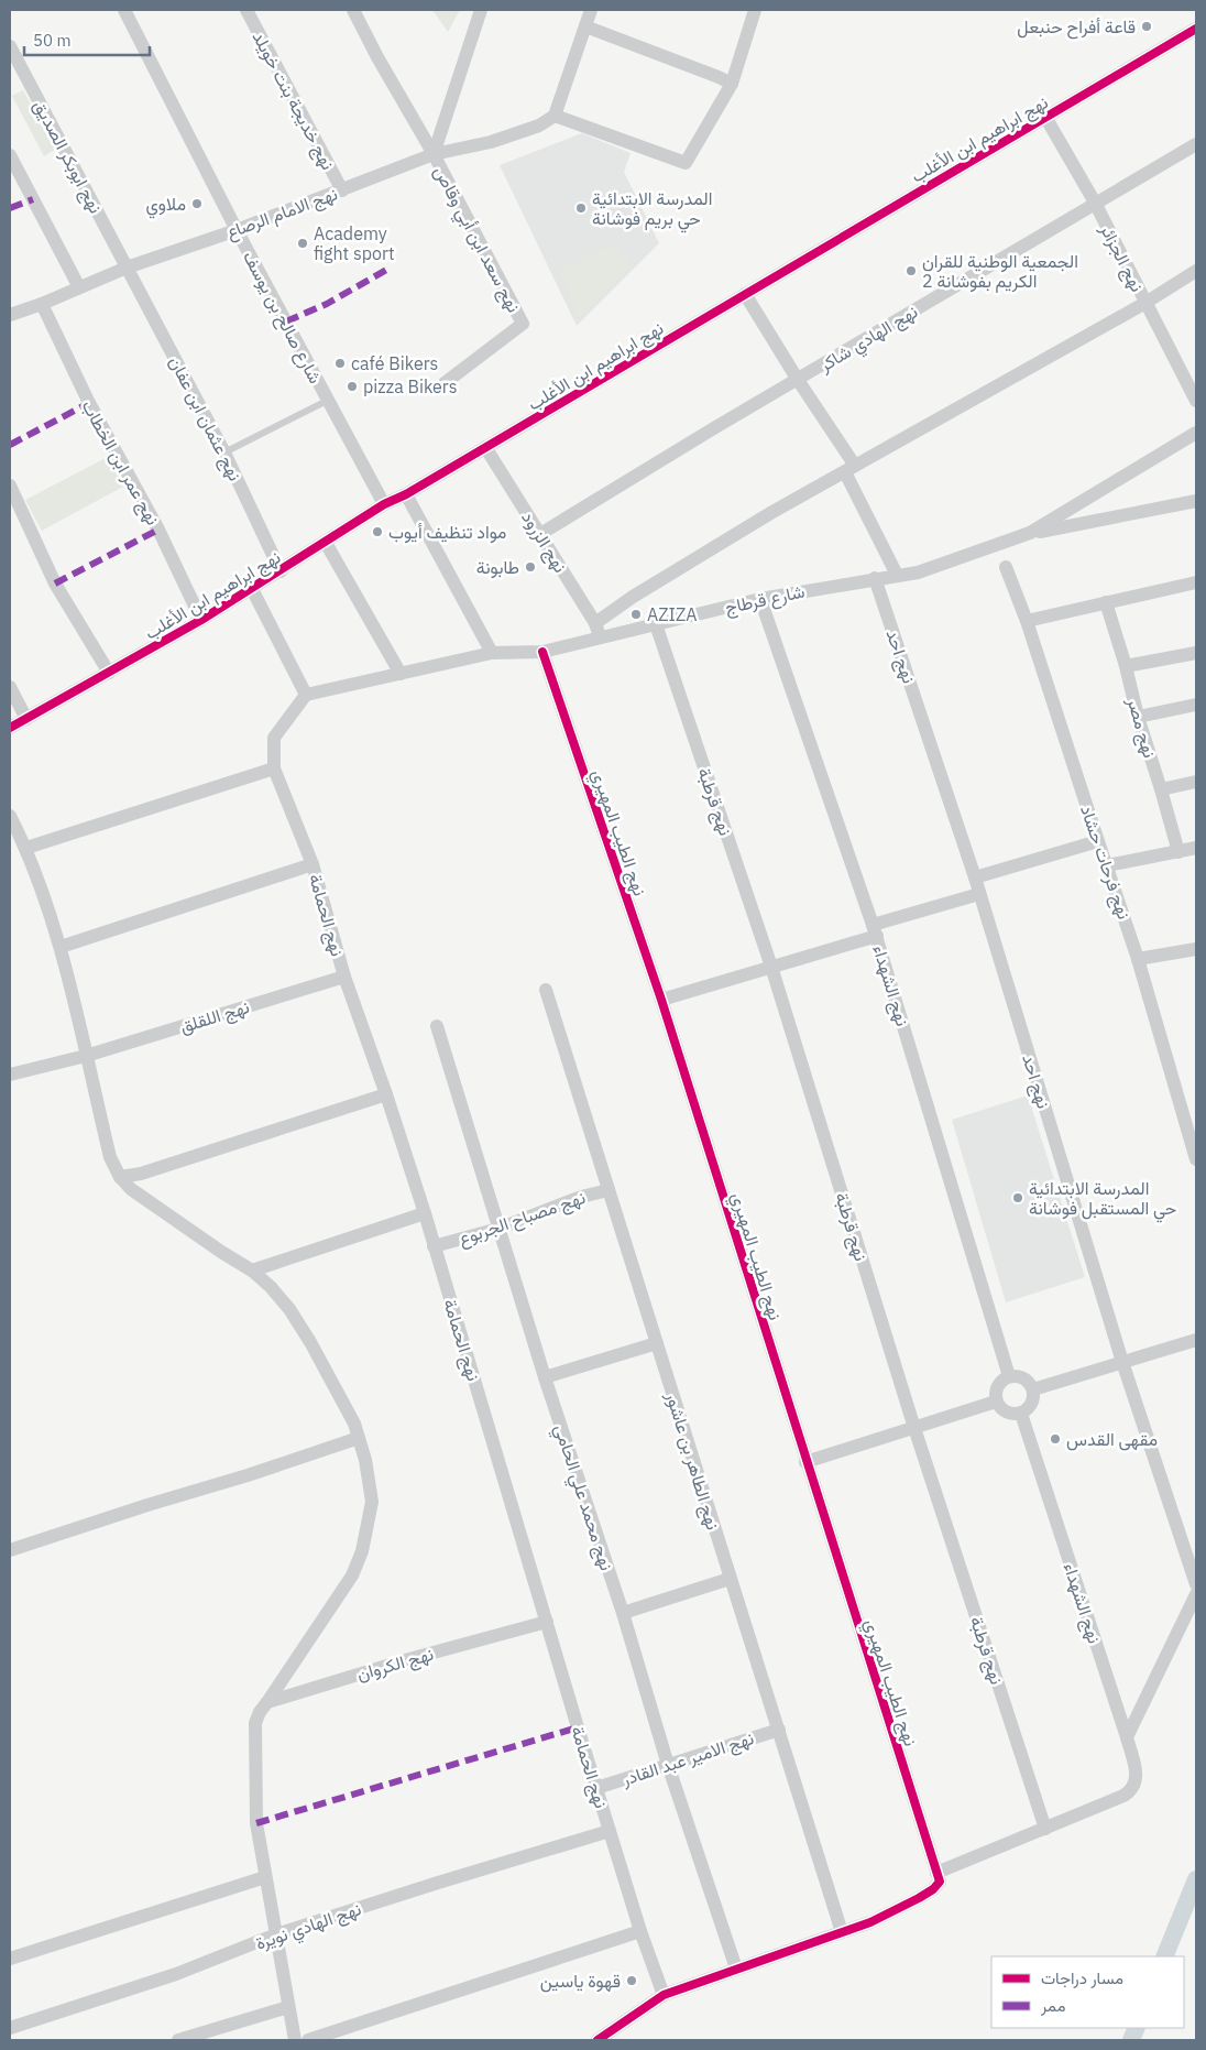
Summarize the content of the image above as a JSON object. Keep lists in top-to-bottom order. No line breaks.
{"streets":{"street":["نهج خديجة بنت خويلد","نهج ابراهيم ابن الأغلب","نهج ابوبكر الصديق","نهج الامام الرصاع","نهج سعد ابن أبي وقاص","نهج الجزائر","شارع صالح بن يوسف","نهج الهادي شاكر","نهج عثمان ابن عفان","نهج عمر ابن الخطاب","نهج الزرود","شارع قرطاج","نهج احد","نهج مصر","نهج قرطبة","نهج الطيب المهيري","نهج فرحات حشاد","نهج الحمامة","نهج الشهداء","نهج اللقلق","نهج مصباح الجربوع","نهج الطاهر بن عاشور","نهج محمد علي الحامي","نهج الكروان","نهج الامير عبد القادر","نهج الهادي نويرة"]},"crossings":[["نهج خديجة بنت خويلد","نهج الامام الرصاع"],["نهج ابراهيم ابن الأغلب","نهج الجزائر"],["نهج ابراهيم ابن الأغلب","شارع صالح بن يوسف"],["نهج ابراهيم ابن الأغلب","نهج عثمان ابن عفان"],["نهج ابراهيم ابن الأغلب","نهج عمر ابن الخطاب"],["نهج ابراهيم ابن الأغلب","نهج الزرود"],["نهج ابوبكر الصديق","نهج الامام الرصاع"],["نهج ابوبكر الصديق","نهج عثمان ابن عفان"],["نهج الامام الرصاع","نهج سعد ابن أبي وقاص"],["نهج الامام الرصاع","شارع صالح بن يوسف"],["نهج الامام الرصاع","نهج عثمان ابن عفان"],["نهج الامام الرصاع","نهج عمر ابن الخطاب"],["نهج الجزائر","نهج الهادي شاكر"],["نهج الهادي شاكر","نهج الزرود"],["نهج الزرود","شارع قرطاج"],["شارع قرطاج","نهج احد"],["شارع قرطاج","نهج قرطبة"],["شارع قرطاج","نهج الطيب المهيري"],["شارع قرطاج","نهج الحمامة"],["شارع قرطاج","نهج الشهداء"],["نهج قرطبة","نهج الشهداء"],["نهج الحمامة","نهج اللقلق"],["نهج الحمامة","نهج مصباح الجربوع"],["نهج الحمامة","نهج الكروان"],["نهج الحمامة","نهج الامير عبد القادر"],["نهج الحمامة","نهج الهادي نويرة"],["نهج مصباح الجربوع","نهج الطاهر بن عاشور"],["نهج مصباح الجربوع","نهج محمد علي الحامي"],["نهج الطاهر بن عاشور","نهج الامير عبد القادر"],["نهج محمد علي الحامي","نهج الامير عبد القادر"]],"places":["قاعة أفراح حنبعل","ملاوي","المدرسة الابتدائية حي بريم فوشانة","Academy fight sport","الجمعية الوطنية للقران الكريم بفوشانة 2","café Bikers","pizza Bikers","مواد تنظيف أيوب","طابونة","AZIZA","المدرسة الابتدائية حي المستقبل فوشانة","مقهى القدس","قهوة ياسين"],"legend":["مسار دراجات","ممر"],"scale_bar":"50 m"}
